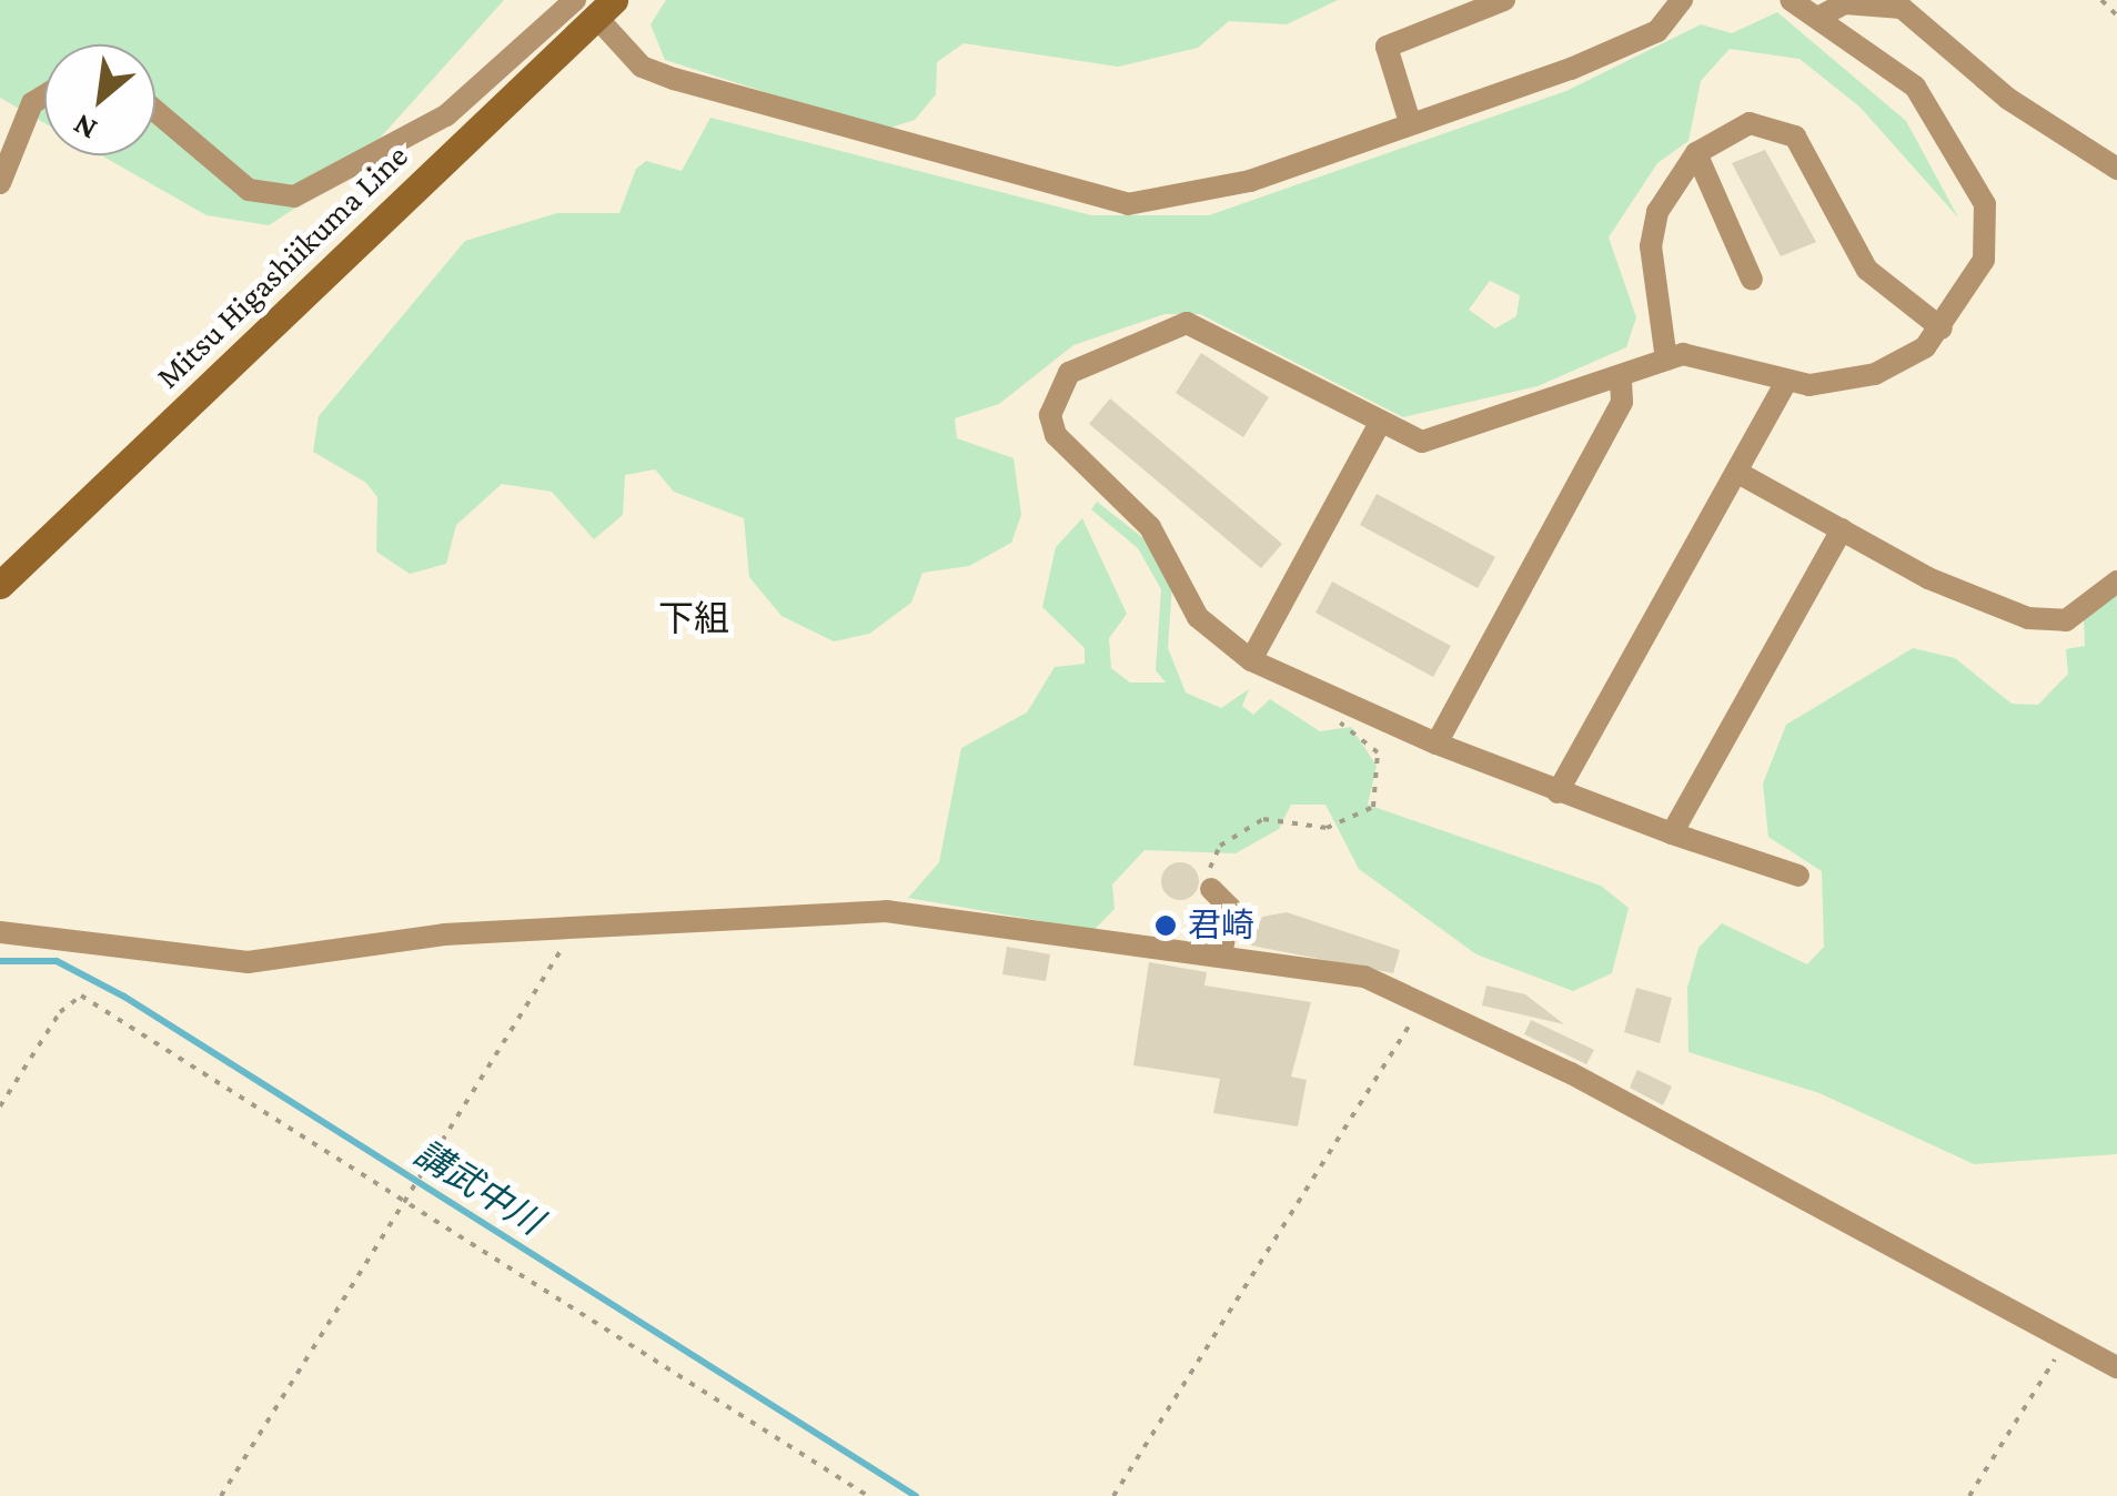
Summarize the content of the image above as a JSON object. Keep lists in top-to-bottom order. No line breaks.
{"streets":{"main road":["Mitsu Higashiikuma Line"]},"districts":["下組"],"water":["講武中川"],"places":["君崎"],"north":"bottom left"}
